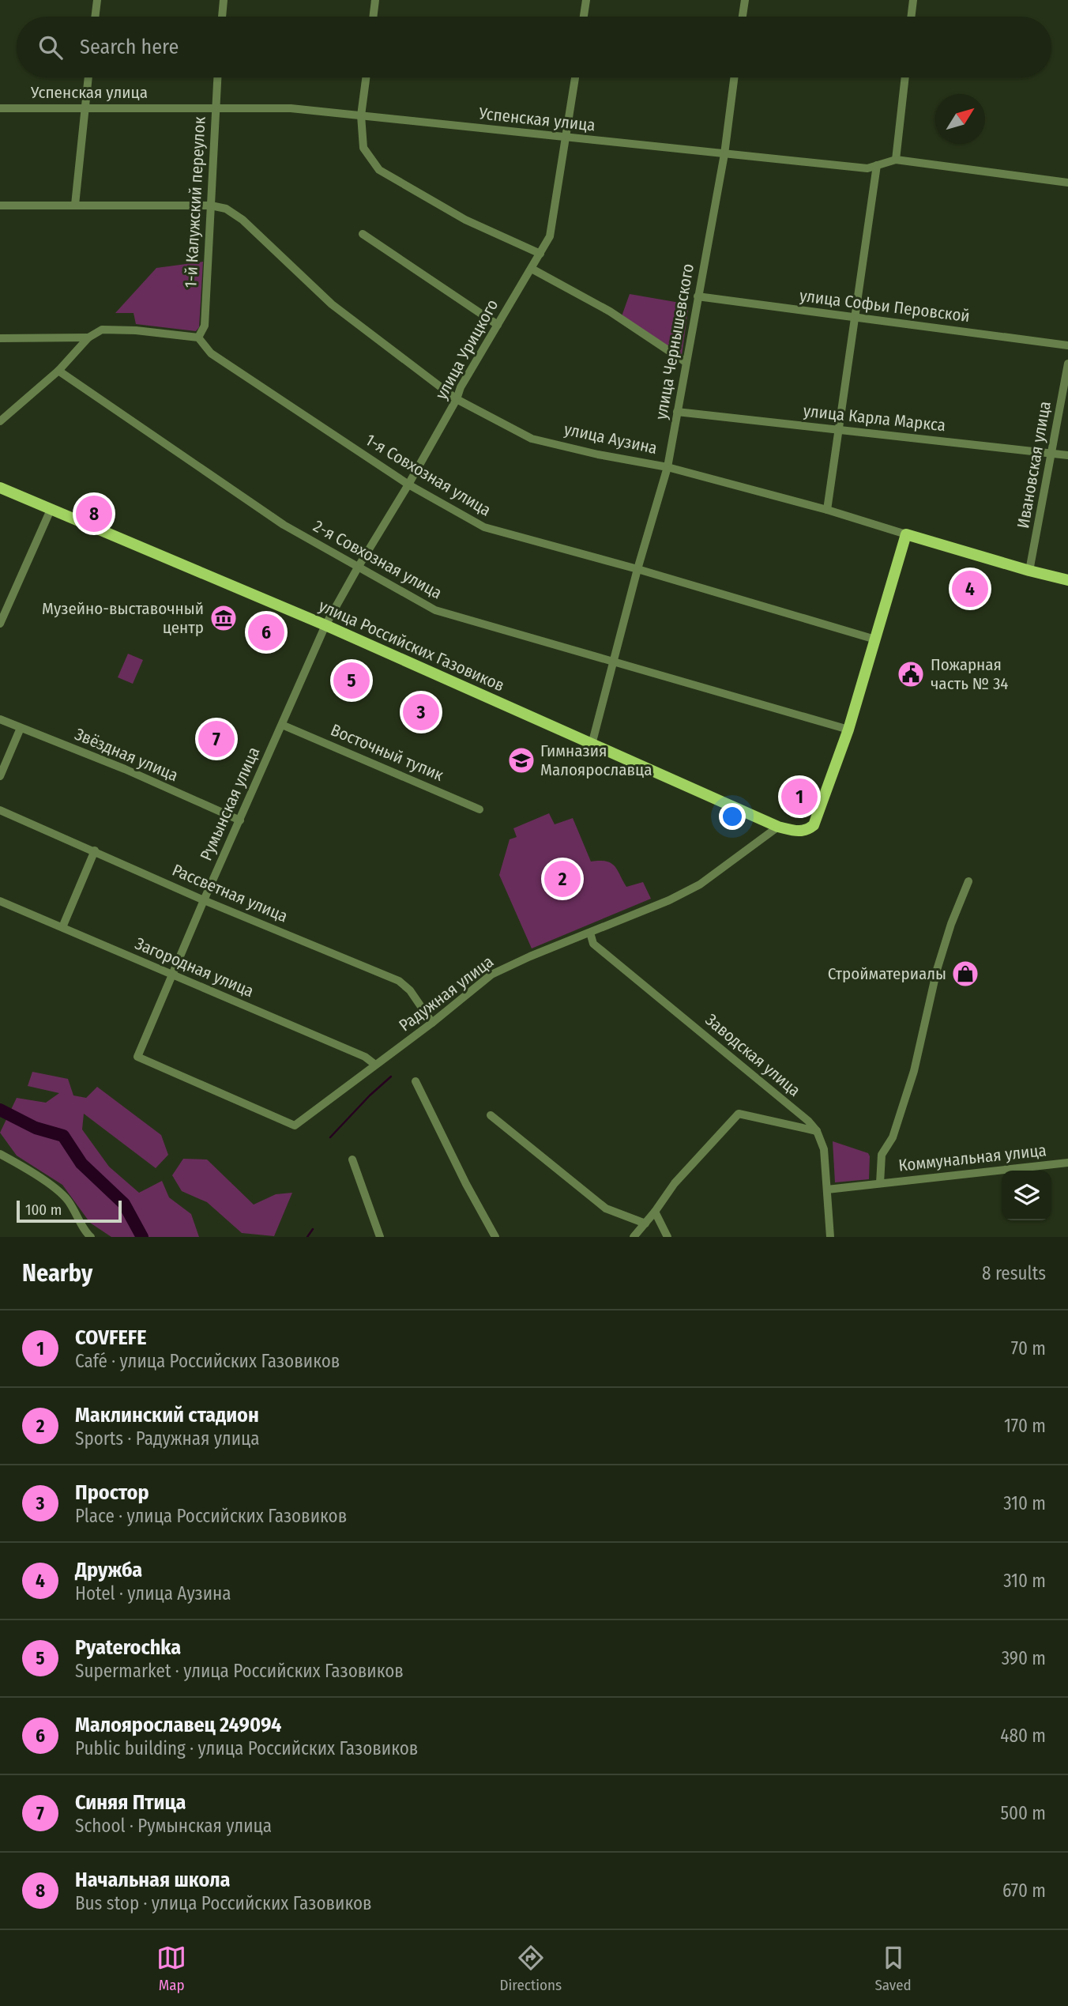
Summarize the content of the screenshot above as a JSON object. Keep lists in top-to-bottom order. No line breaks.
{"streets":{"main road":["улица Аузина","улица Российских Газовиков"],"street":["Успенская улица","1-й Калужский переулок","улица Софьи Перовской","улица Чернышевского","улица Урицкого","улица Карла Маркса","Ивановская улица","1-я Совхозная улица","2-я Совхозная улица","Восточный тупик","Звёздная улица","Румынская улица","Рассветная улица","Загородная улица","Радужная улица","Заводская улица","Коммунальная улица"]},"crossings":[["Успенская улица","1-й Калужский переулок"],["Успенская улица","улица Чернышевского"],["Успенская улица","улица Урицкого"],["1-й Калужский переулок","улица Аузина"],["1-й Калужский переулок","1-я Совхозная улица"],["улица Софьи Перовской","улица Чернышевского"],["улица Чернышевского","улица Карла Маркса"],["улица Чернышевского","улица Аузина"],["улица Чернышевского","1-я Совхозная улица"],["улица Чернышевского","2-я Совхозная улица"],["улица Чернышевского","улица Российских Газовиков"],["улица Урицкого","улица Аузина"],["улица Урицкого","1-я Совхозная улица"],["улица Урицкого","2-я Совхозная улица"],["улица Урицкого","улица Российских Газовиков"],["улица Урицкого","Румынская улица"],["улица Карла Маркса","Ивановская улица"],["улица Аузина","Ивановская улица"],["2-я Совхозная улица","улица Российских Газовиков"],["улица Российских Газовиков","Румынская улица"],["улица Российских Газовиков","Радужная улица"],["Восточный тупик","Румынская улица"],["Звёздная улица","Румынская улица"],["Румынская улица","Рассветная улица"],["Румынская улица","Загородная улица"],["Румынская улица","Радужная улица"],["Рассветная улица","Радужная улица"],["Загородная улица","Радужная улица"],["Радужная улица","Заводская улица"],["Заводская улица","Коммунальная улица"]],"places":{"museum":["Музейно-выставочный центр"],"public building":["Пожарная часть № 34"],"school or university":["Гимназия Малоярославца"],"shop":["Стройматериалы"]},"scale_bar":"100 m","north":"top right","page":{"search":"Search here","pins":["8","4","6","5","3","7","1","2"],"scale":"100 m","heading":["Nearby","8 results"],"list":[{"mark":"1","name":"COVFEFE","note":"Café · улица Российских Газовиков","value":"70 m"},{"mark":"2","name":"Маклинский стадион","note":"Sports · Радужная улица","value":"170 m"},{"mark":"3","name":"Простор","note":"Place · улица Российских Газовиков","value":"310 m"},{"mark":"4","name":"Дружба","note":"Hotel · улица Аузина","value":"310 m"},{"mark":"5","name":"Pyaterochka","note":"Supermarket · улица Российских Газовиков","value":"390 m"},{"mark":"6","name":"Малоярославец 249094","note":"Public building · улица Российских Газовиков","value":"480 m"},{"mark":"7","name":"Синяя Птица","note":"School · Румынская улица","value":"500 m"},{"mark":"8","name":"Начальная школа","note":"Bus stop · улица Российских Газовиков","value":"670 m"}],"nav":["Map","Directions","Saved"]}}
